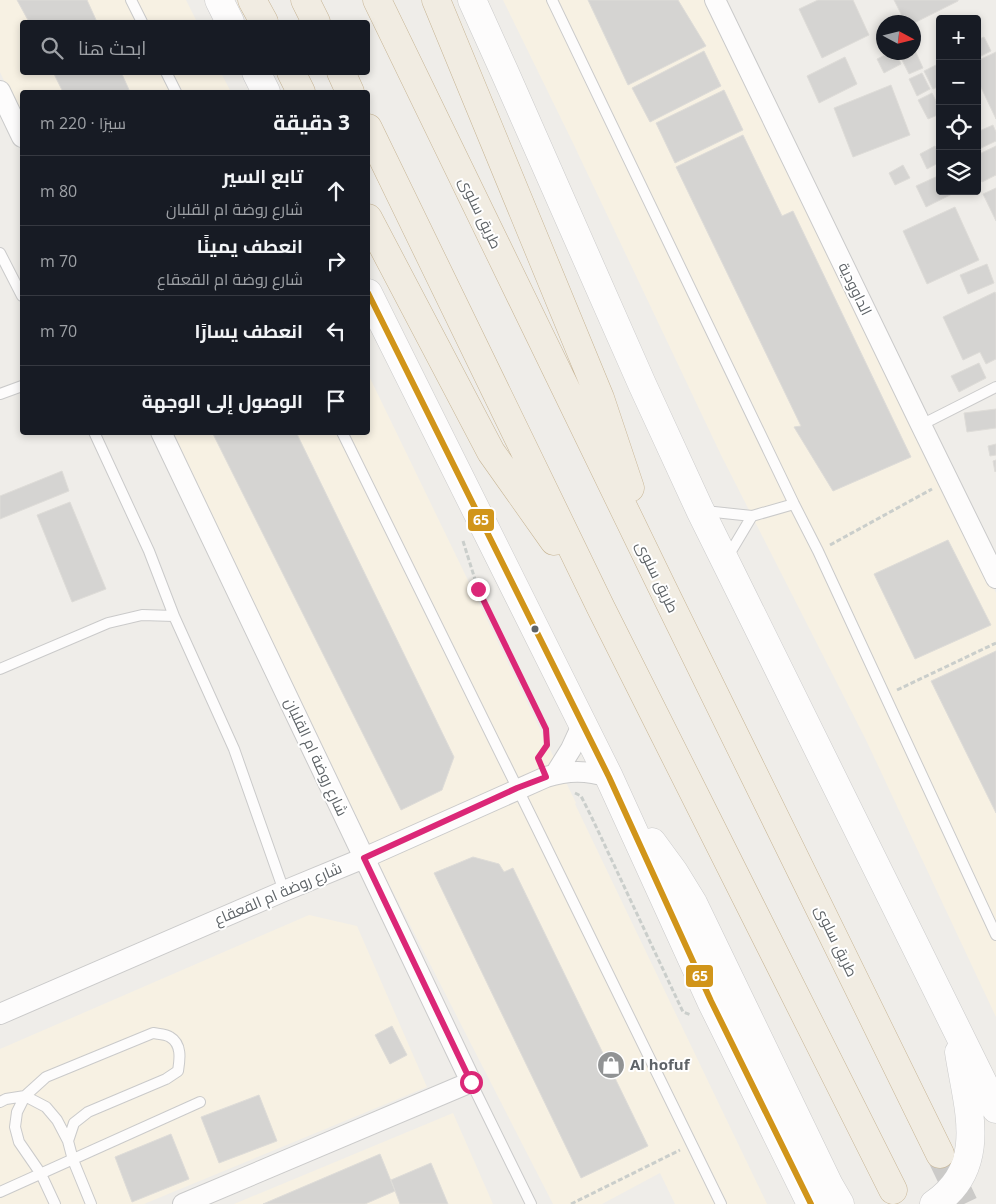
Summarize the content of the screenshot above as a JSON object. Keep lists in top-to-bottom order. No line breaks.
{"streets":{"highway":["طريق سلوى"],"street":["الداوودية","شارع روضة ام القلبان","شارع روضة ام القعقاع"]},"crossings":[["شارع روضة ام القلبان","شارع روضة ام القعقاع"]],"places":{"shop":["Al hofuf"]},"lines":["transit line 65"],"north":"right","page":{"map_buttons":["+","−"],"search":"ابحث هنا","heading":["3 دقيقة","سيرًا · 220 m"],"list":[["تابع السير","شارع روضة ام القلبان","80 m"],["انعطف يمينًا","شارع روضة ام القعقاع","70 m"],["انعطف يسارًا","70 m"],"الوصول إلى الوجهة"]}}
